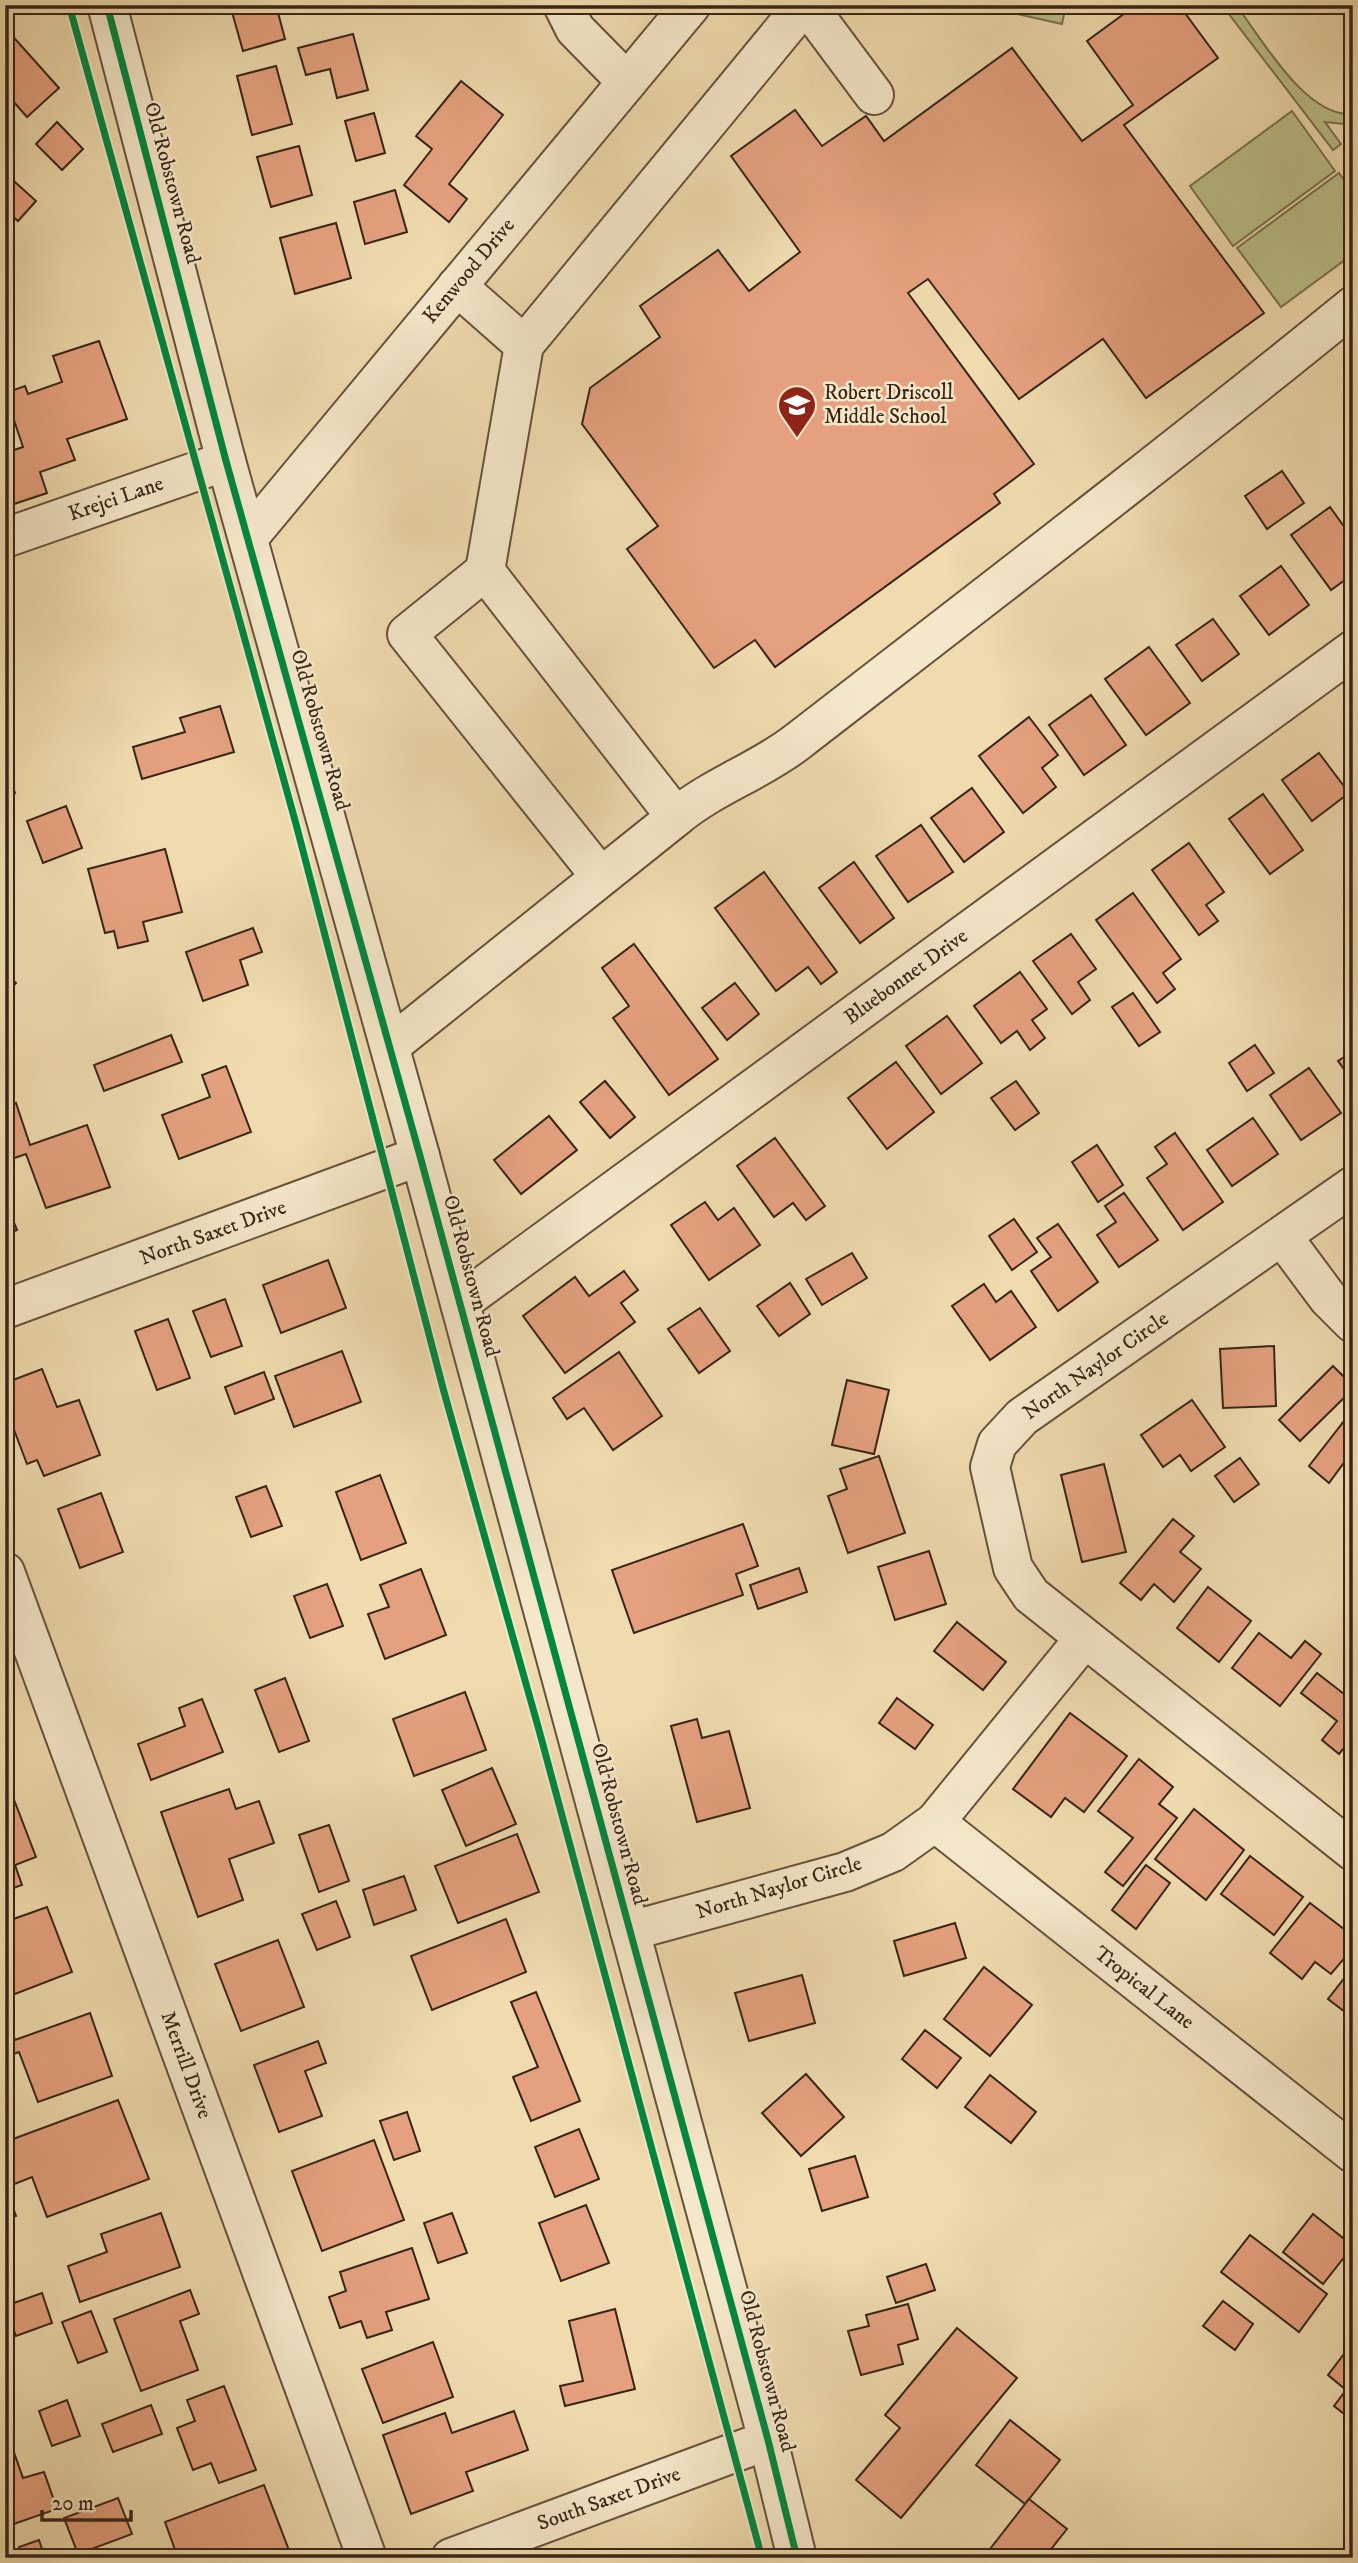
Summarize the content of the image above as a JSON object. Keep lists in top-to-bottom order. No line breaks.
{"streets":{"street":["Old Robstown Road","Kenwood Drive","Krejci Lane","Bluebonnet Drive","North Saxet Drive","North Naylor Circle","Tropical Lane","Merrill Drive","South Saxet Drive"]},"crossings":[["Old Robstown Road","Kenwood Drive"],["Old Robstown Road","Krejci Lane"],["Old Robstown Road","Bluebonnet Drive"],["Old Robstown Road","North Saxet Drive"],["Old Robstown Road","North Naylor Circle"],["Old Robstown Road","South Saxet Drive"],["North Naylor Circle","Tropical Lane"]],"places":{"school or university":["Robert Driscoll Middle School"]},"scale_bar":"20 m"}
